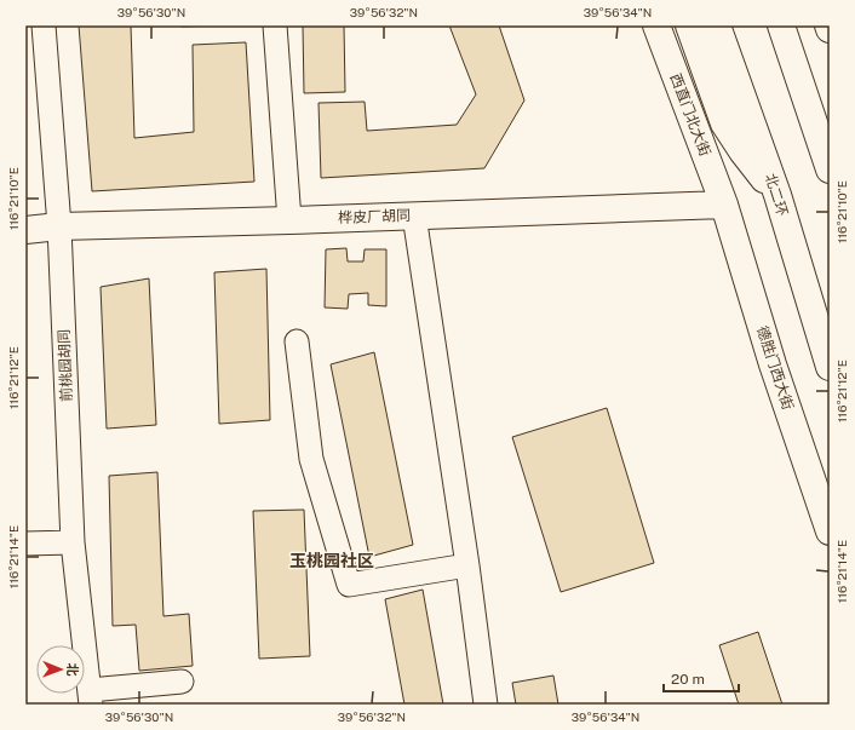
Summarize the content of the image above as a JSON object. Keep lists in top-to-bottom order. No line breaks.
{"streets":{"main road":["西直门北大街","北二环","桦皮厂胡同","德胜门西大街"],"street":["前桃园胡同"]},"crossings":[["西直门北大街","桦皮厂胡同"],["西直门北大街","德胜门西大街"],["桦皮厂胡同","前桃园胡同"],["桦皮厂胡同","德胜门西大街"]],"districts":["玉桃园社区"],"scale_bar":"20 m","north":"right","coordinates":["39°56'30\"N","39°56'32\"N","39°56'34\"N","116°21'10\"E","116°21'12\"E","116°21'14\"E"]}
